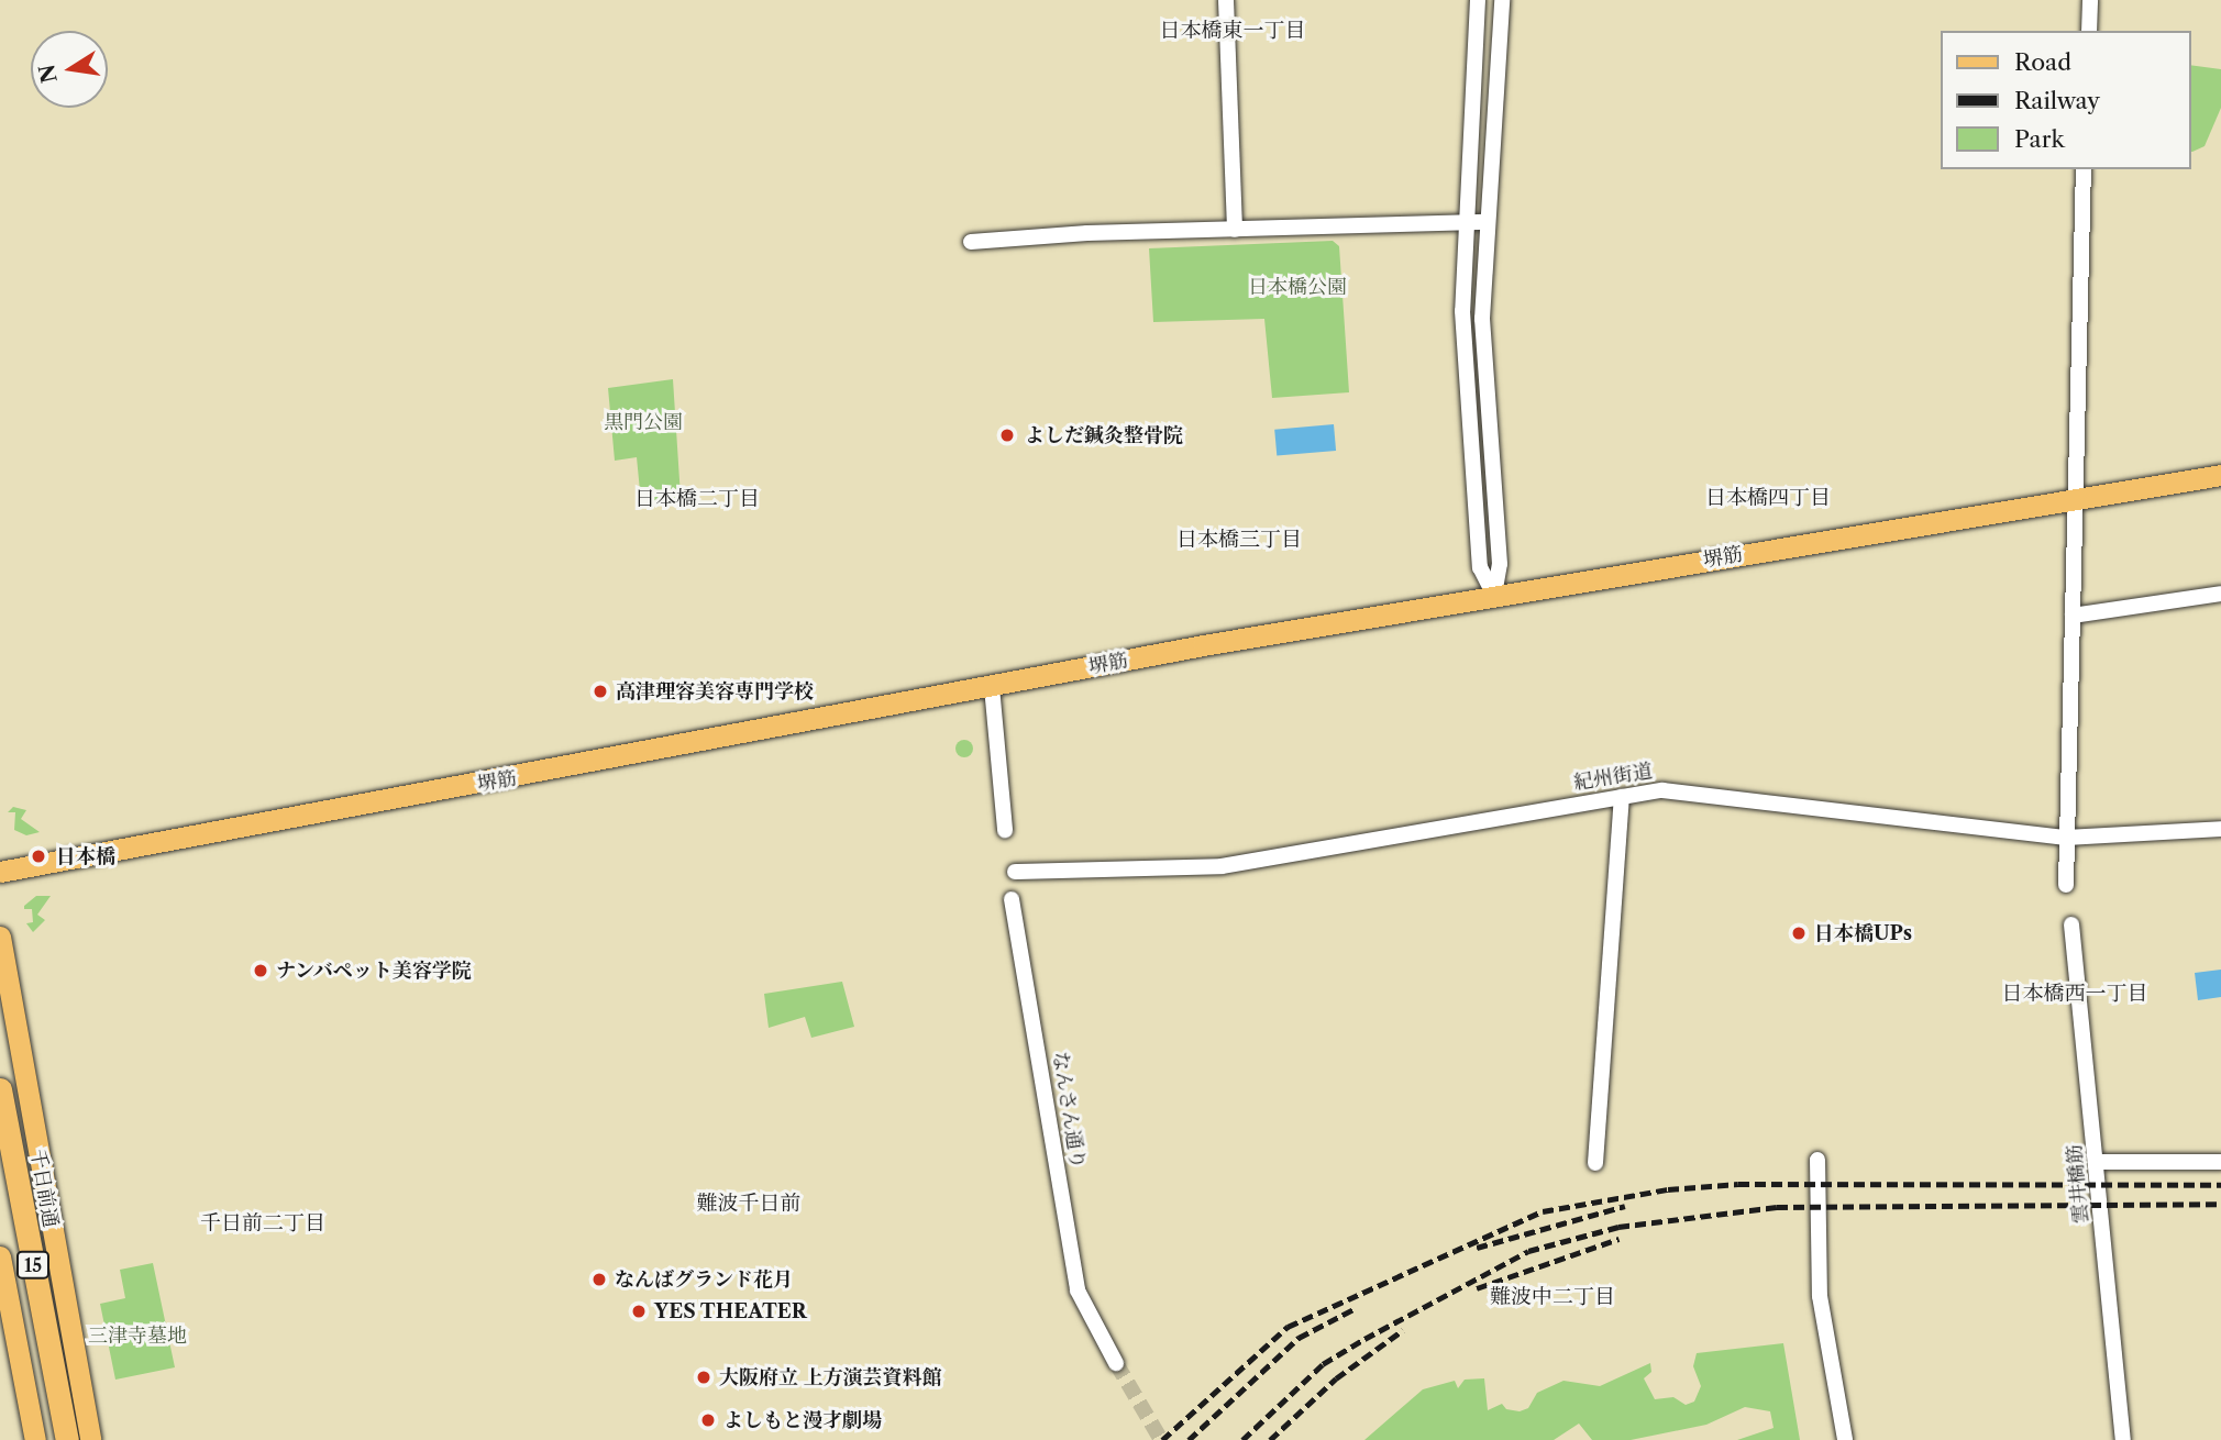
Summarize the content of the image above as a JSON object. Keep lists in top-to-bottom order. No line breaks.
{"streets":{"highway":["15"],"main road":["堺筋","千日前通"],"street":["紀州街道","なんさん通り","雲井橋筋"]},"districts":["日本橋東一丁目","日本橋四丁目","日本橋二丁目","日本橋三丁目","日本橋西一丁目","難波千日前","千日前二丁目","難波中二丁目"],"parks":["日本橋公園","黒門公園","三津寺墓地"],"places":["よしだ鍼灸整骨院","高津理容美容専門学校","日本橋","日本橋UPs","ナンバペット美容学院","なんばグランド花月","YES THEATER","大阪府立 上方演芸資料館","よしもと漫才劇場"],"legend":["Road","Railway","Park"],"north":"left"}
